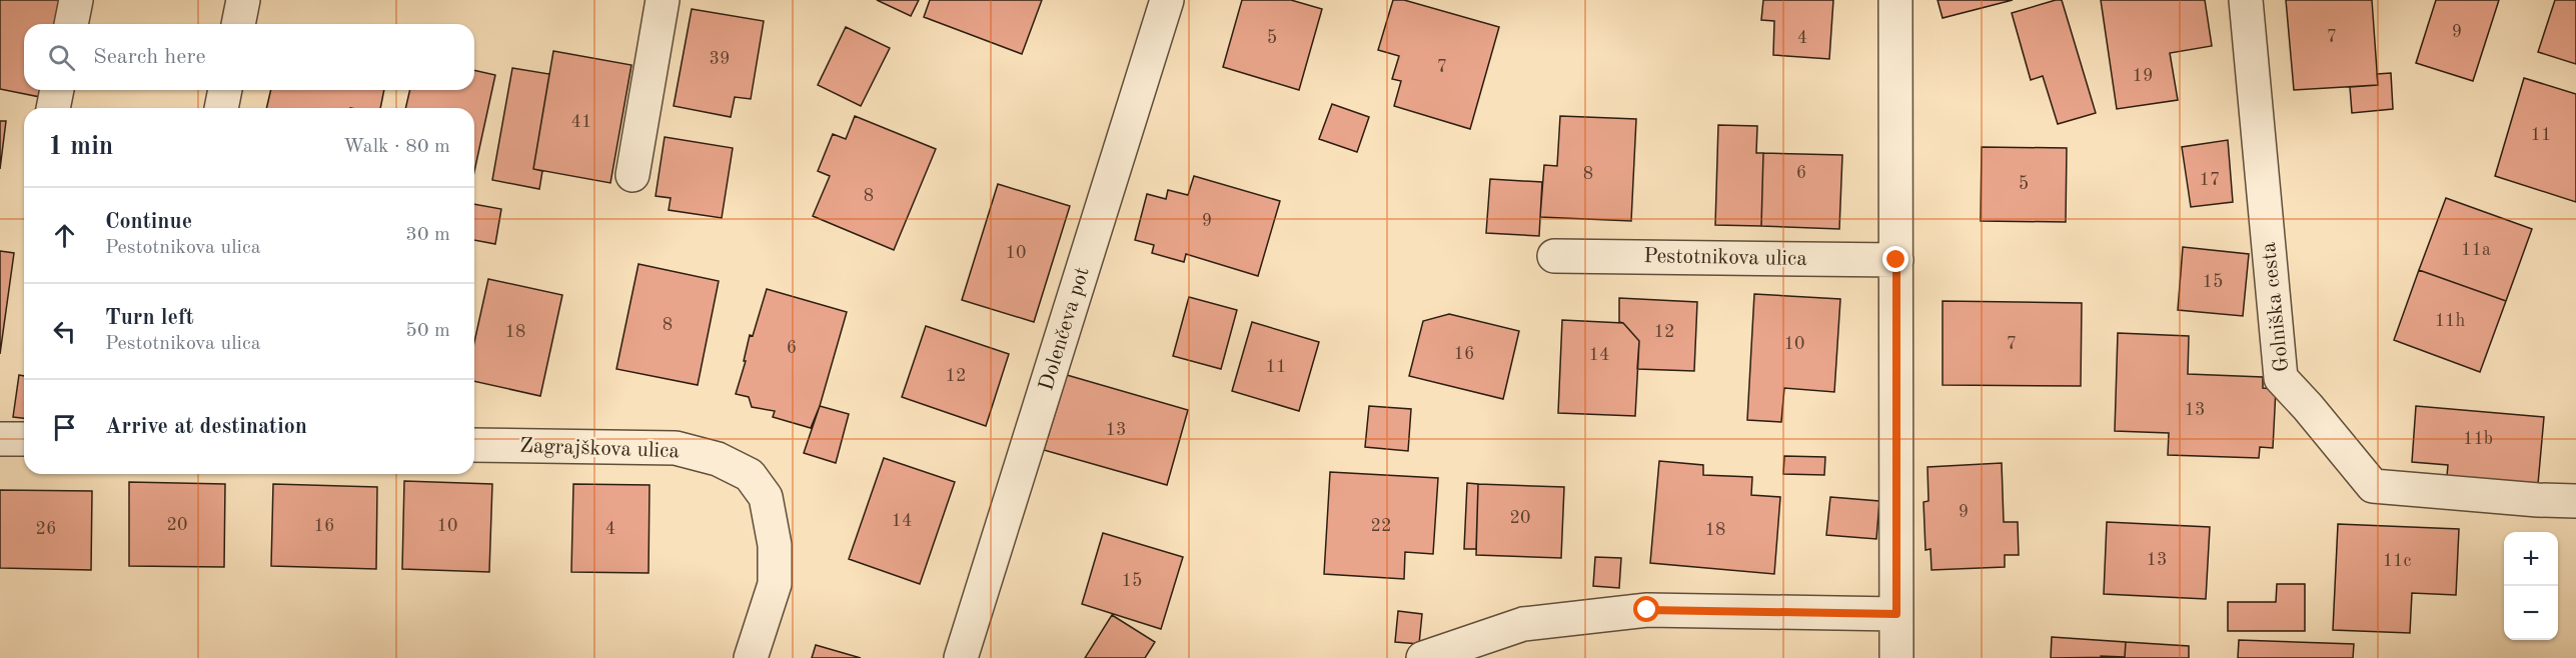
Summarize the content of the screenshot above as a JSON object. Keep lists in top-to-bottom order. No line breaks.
{"streets":{"street":["Pestotnikova ulica","Golniška cesta","Dolenčeva pot","Zagrajškova ulica"]},"house_numbers":["9","7","5","4","39","7","19","41","11","6","8","17","5","8","9","11a","10","15","11h","8","18","12","10","7","6","16","14","11","12","13","13","11b","9","20","14","20","16","10","22","26","4","18","13","11c","15"],"page":{"search":"Search here","heading":["1 min","Walk · 80 m"],"list":[["Continue","Pestotnikova ulica","30 m"],["Turn left","Pestotnikova ulica","50 m"],"Arrive at destination"],"map_buttons":["+","−"]}}
